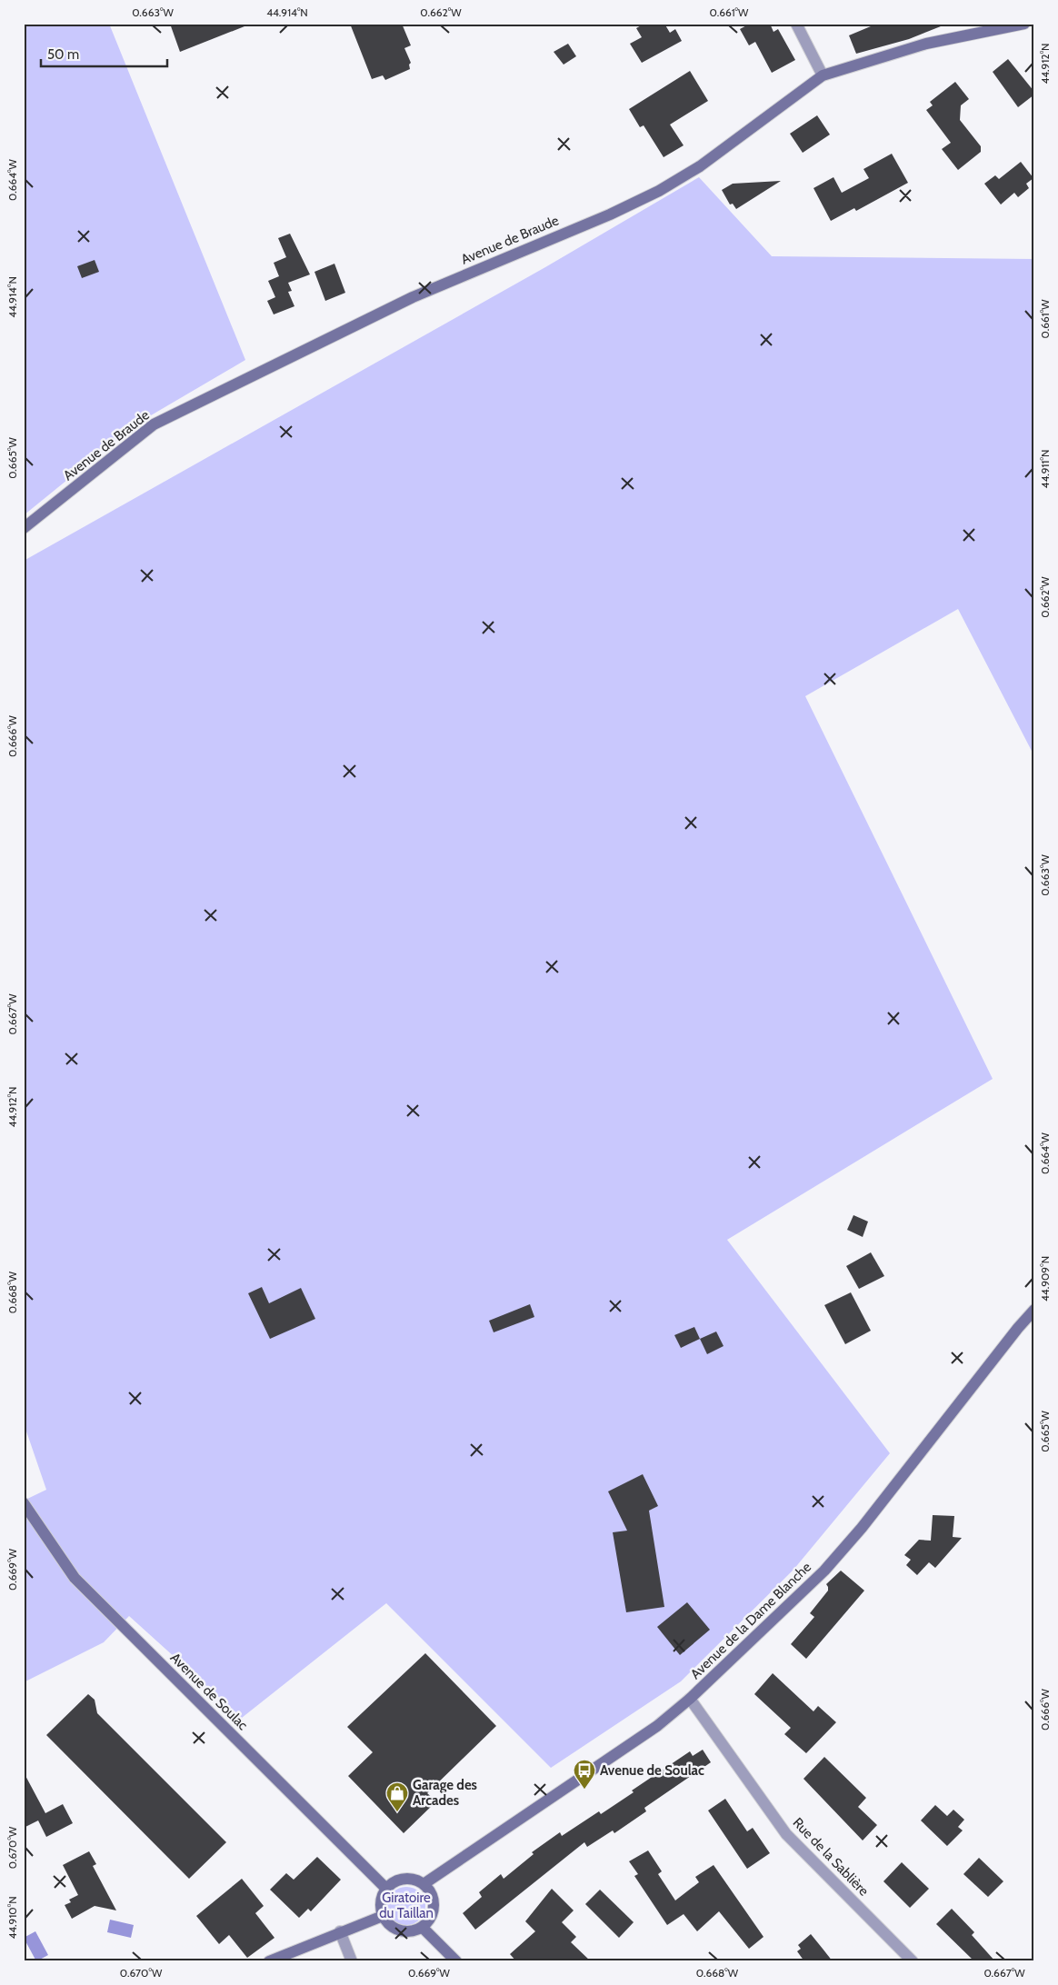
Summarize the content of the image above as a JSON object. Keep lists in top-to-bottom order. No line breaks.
{"streets":{"main road":["Avenue de Braude","Avenue de la Dame Blanche","Avenue de Soulac"],"street":["Rue de la Sablière"]},"crossings":[["Avenue de la Dame Blanche","Avenue de Soulac"],["Avenue de la Dame Blanche","Rue de la Sablière"]],"parks":["Giratoire du Taillan"],"places":{"bus stop":["Avenue de Soulac"],"shop":["Garage des Arcades"]},"scale_bar":"50 m","coordinates":["0.663°W","44.914°N","0.662°W","0.661°W","44.912°N","0.664°W","0.665°W","44.911°N","0.666°W","0.667°W","44.909°N","0.668°W","0.669°W","0.670°W","44.910°N"]}
